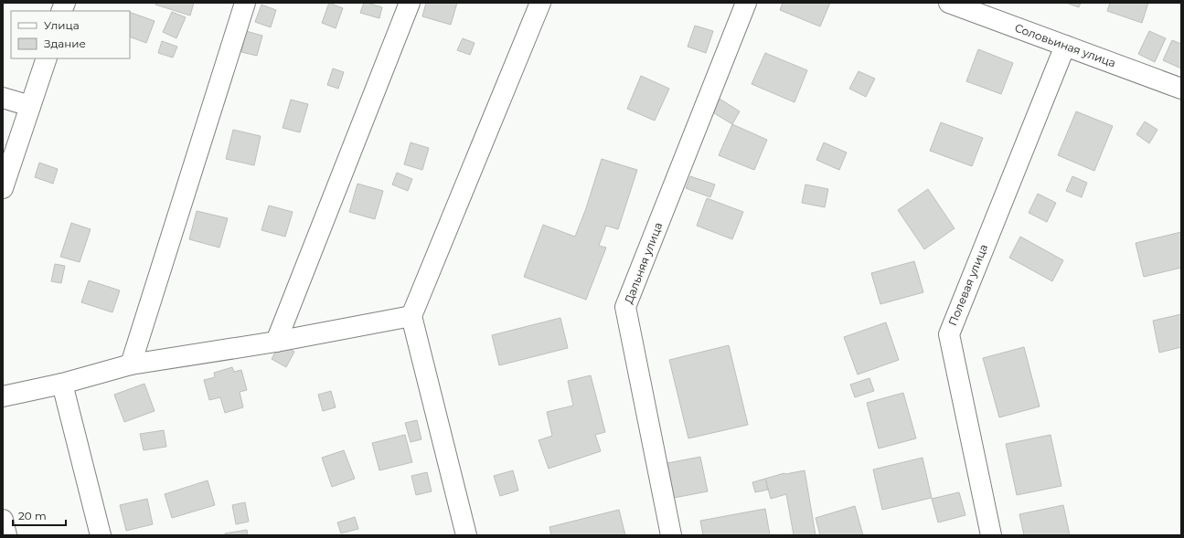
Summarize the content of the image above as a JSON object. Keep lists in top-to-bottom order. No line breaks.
{"streets":{"street":["Соловьиная улица","Дальняя улица","Полевая улица"]},"crossings":[["Соловьиная улица","Полевая улица"]],"legend":["Улица","Здание"],"scale_bar":"20 m"}
